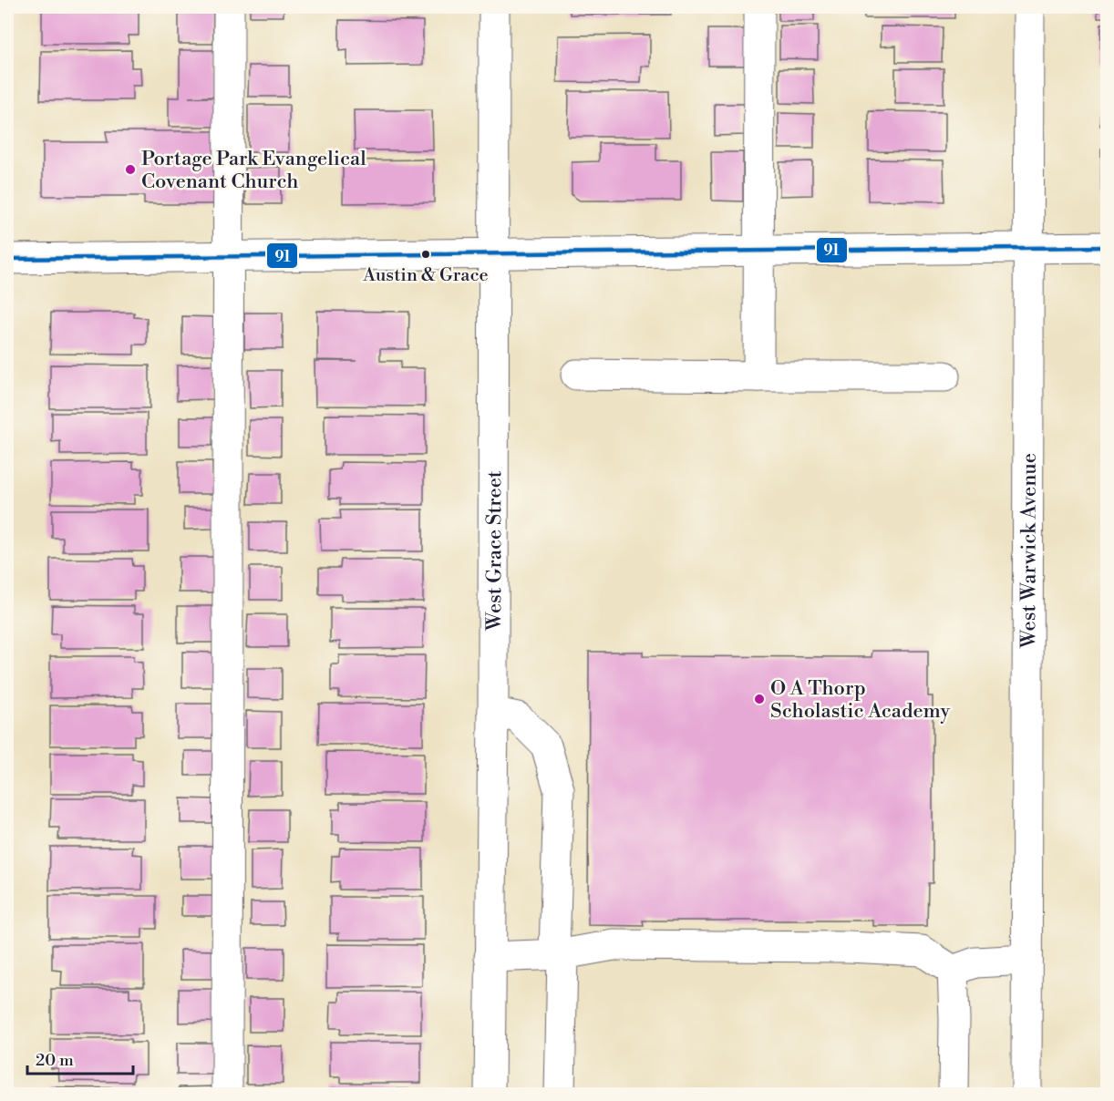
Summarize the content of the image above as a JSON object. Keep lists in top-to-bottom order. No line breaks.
{"streets":{"street":["West Grace Street","West Warwick Avenue"]},"places":["Portage Park Evangelical Covenant Church","Austin & Grace","O A Thorp Scholastic Academy"],"lines":["transit line 91"],"scale_bar":"20 m"}
